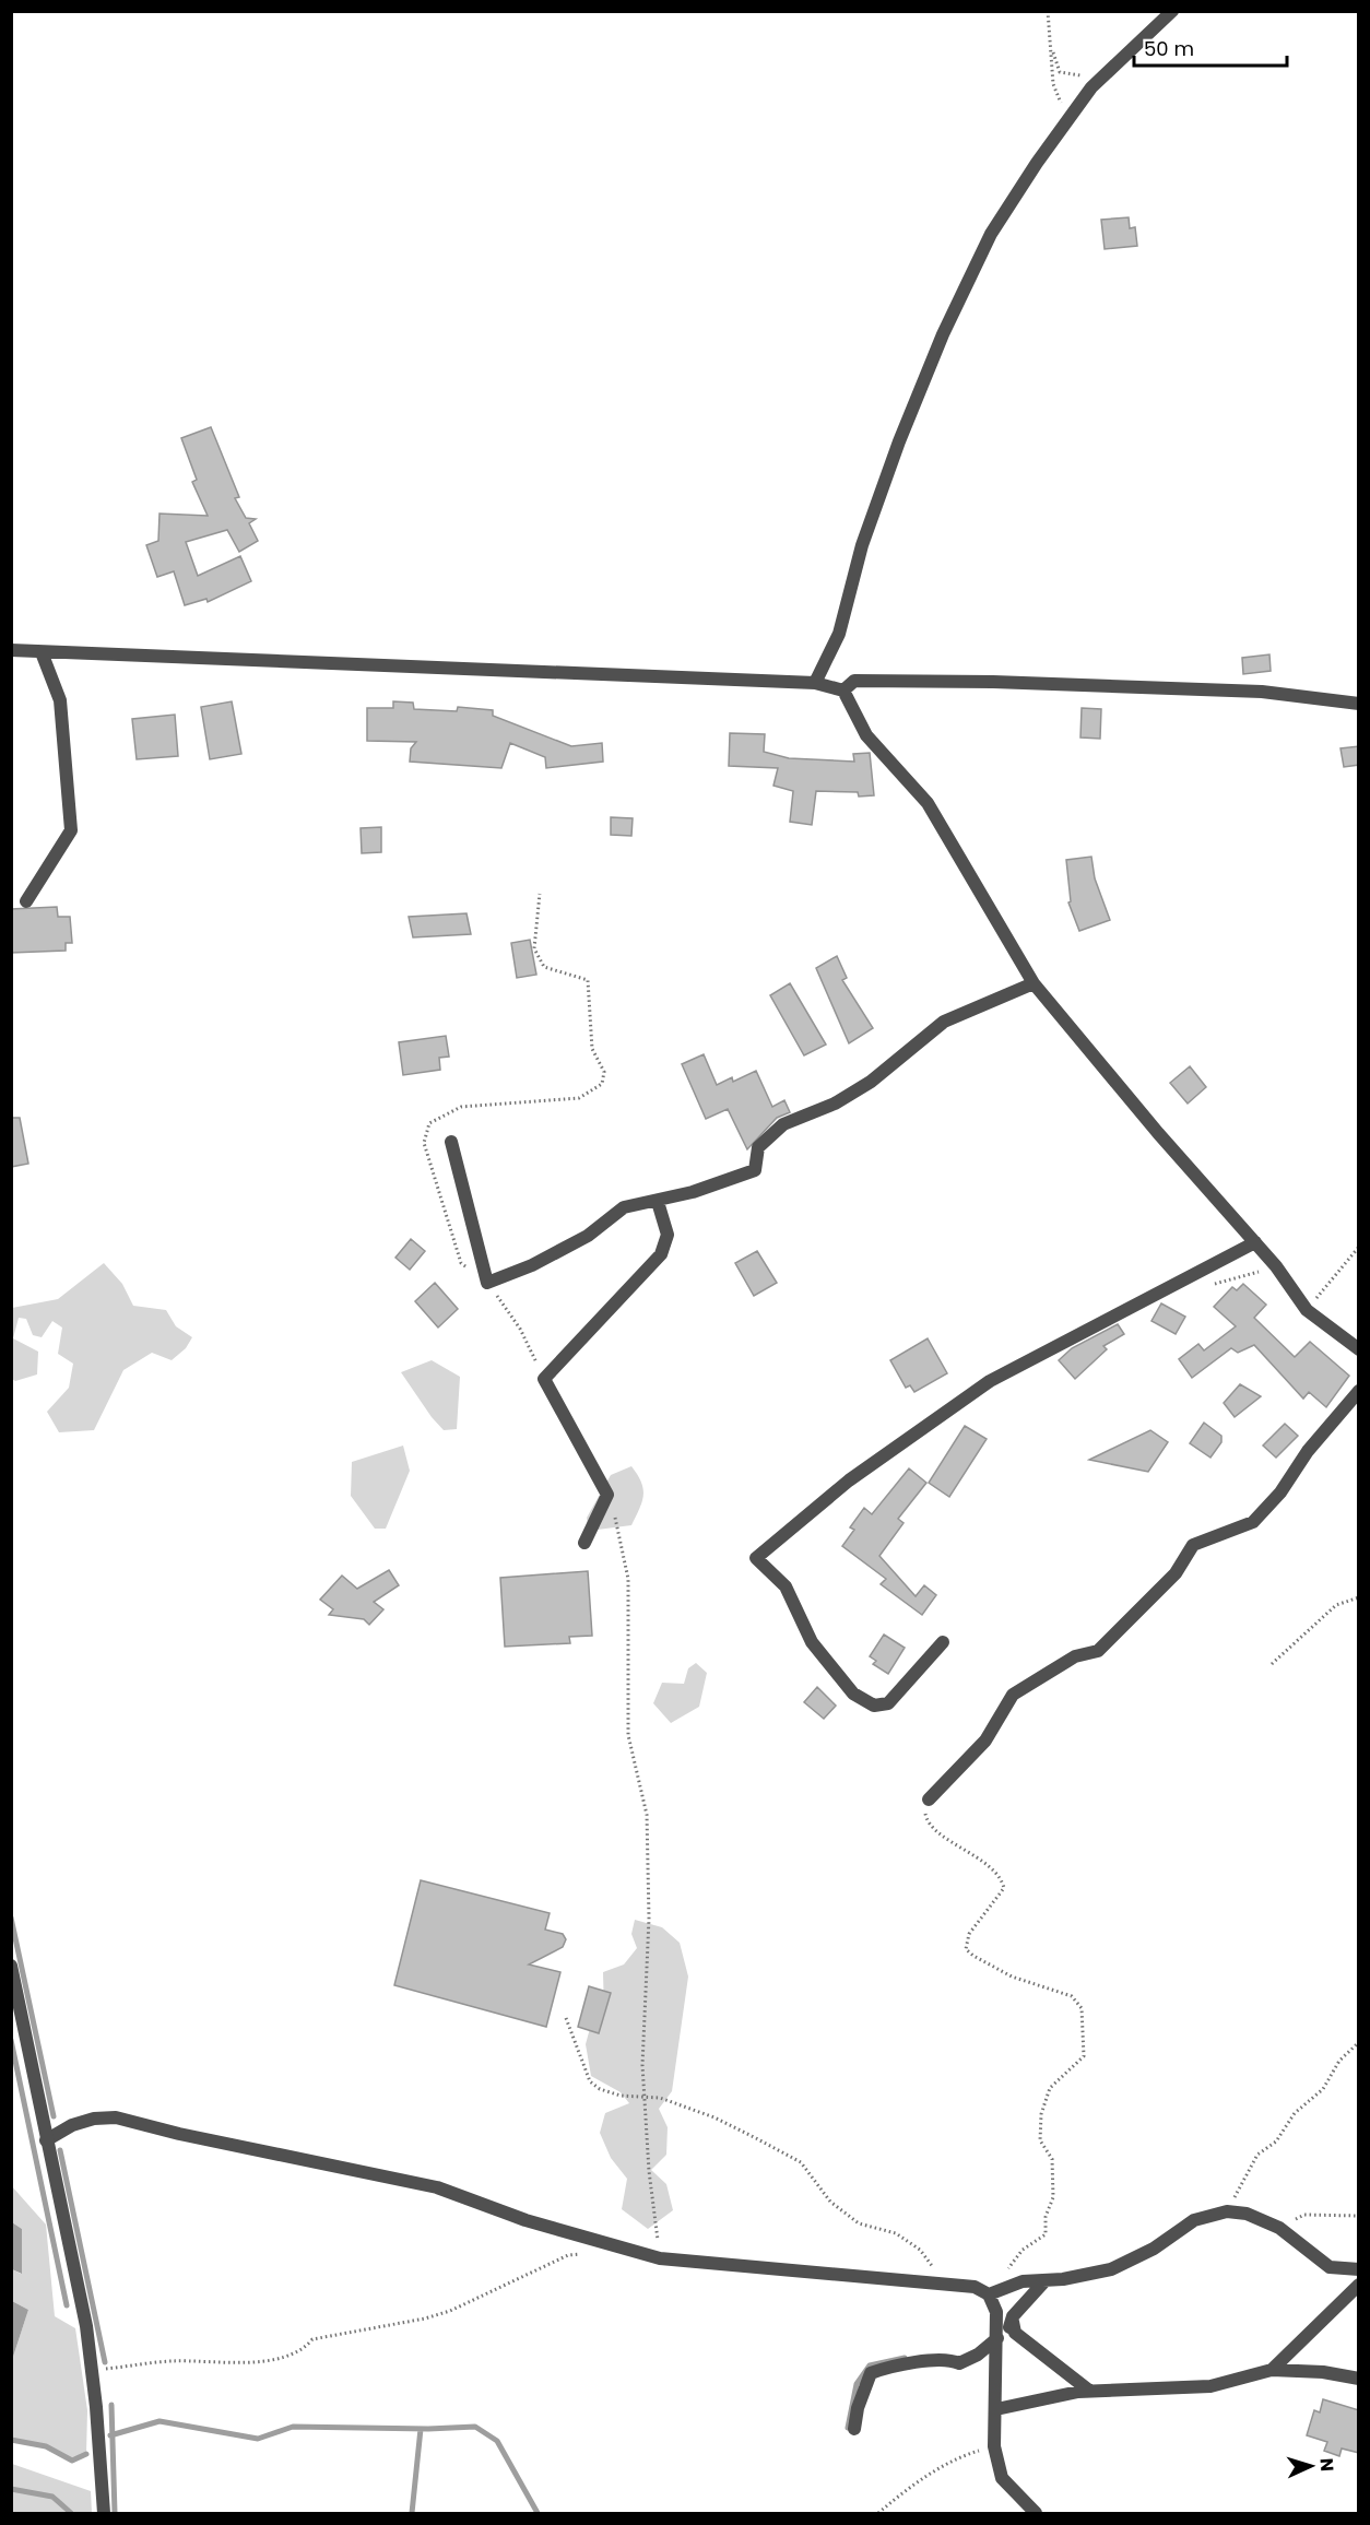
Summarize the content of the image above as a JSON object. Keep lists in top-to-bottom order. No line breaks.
{"scale_bar":"50 m","north":"right"}
